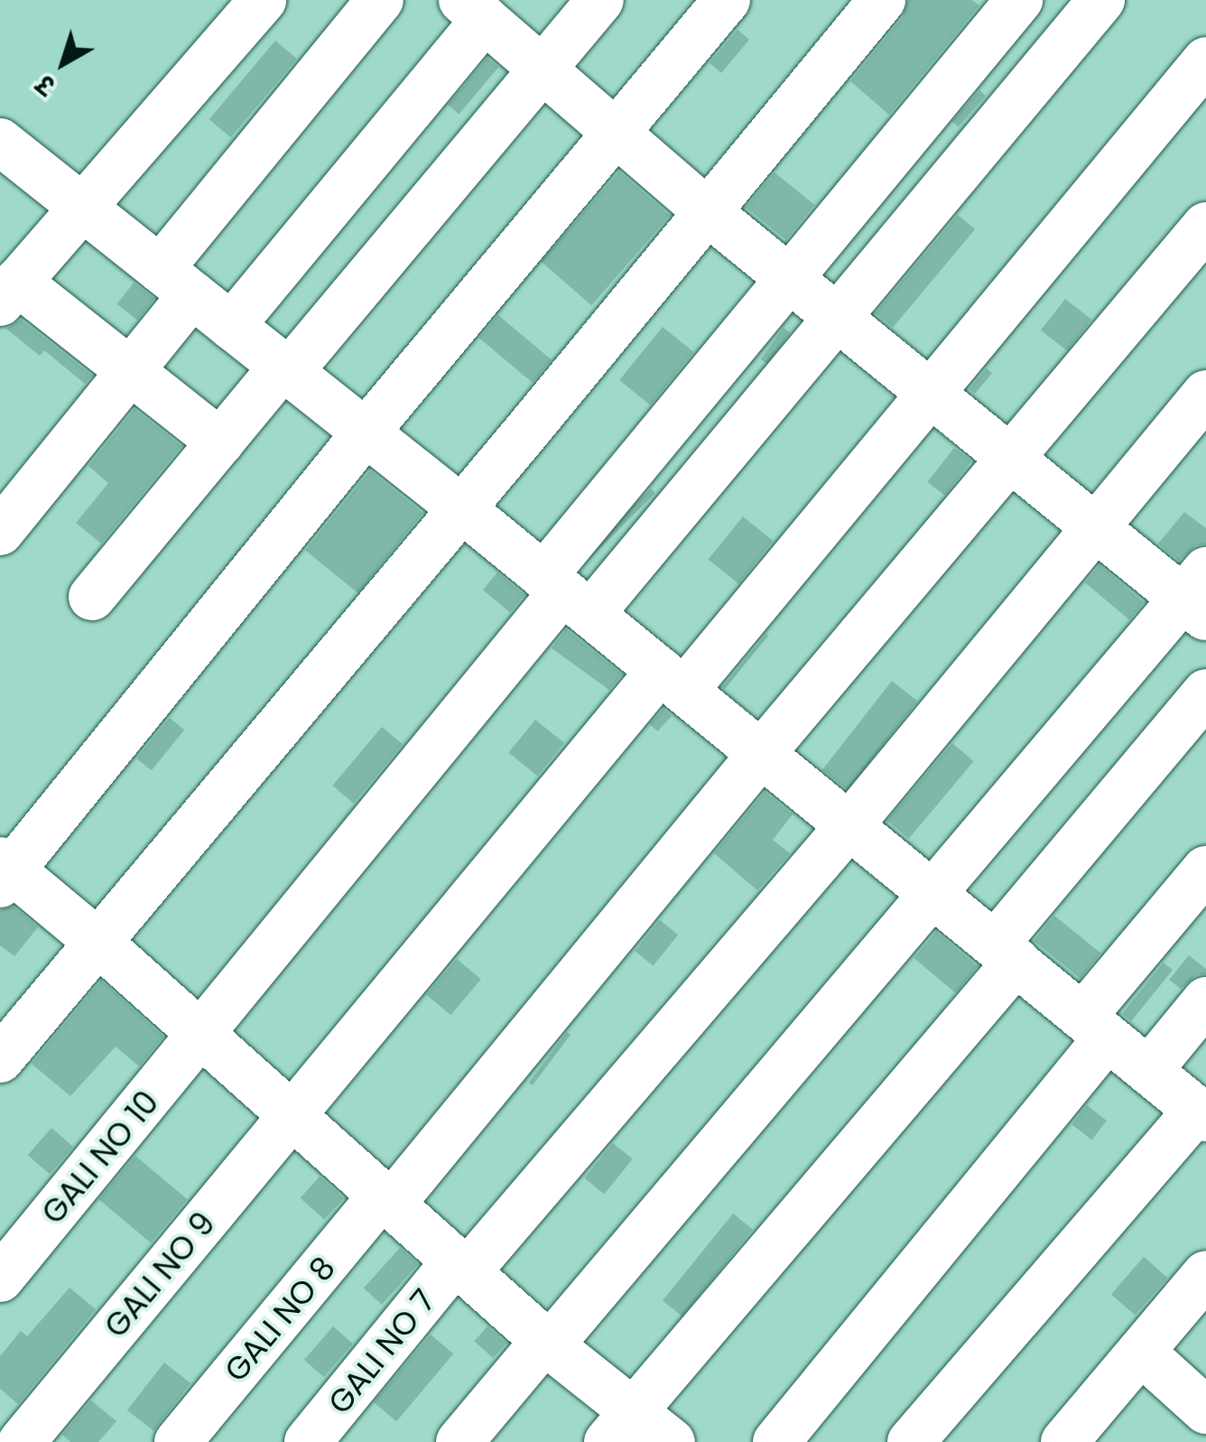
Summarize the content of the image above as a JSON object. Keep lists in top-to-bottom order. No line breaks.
{"streets":{"street":["GALI NO 10","GALI NO 9","GALI NO 8","GALI NO 7"]},"north":"bottom left"}
